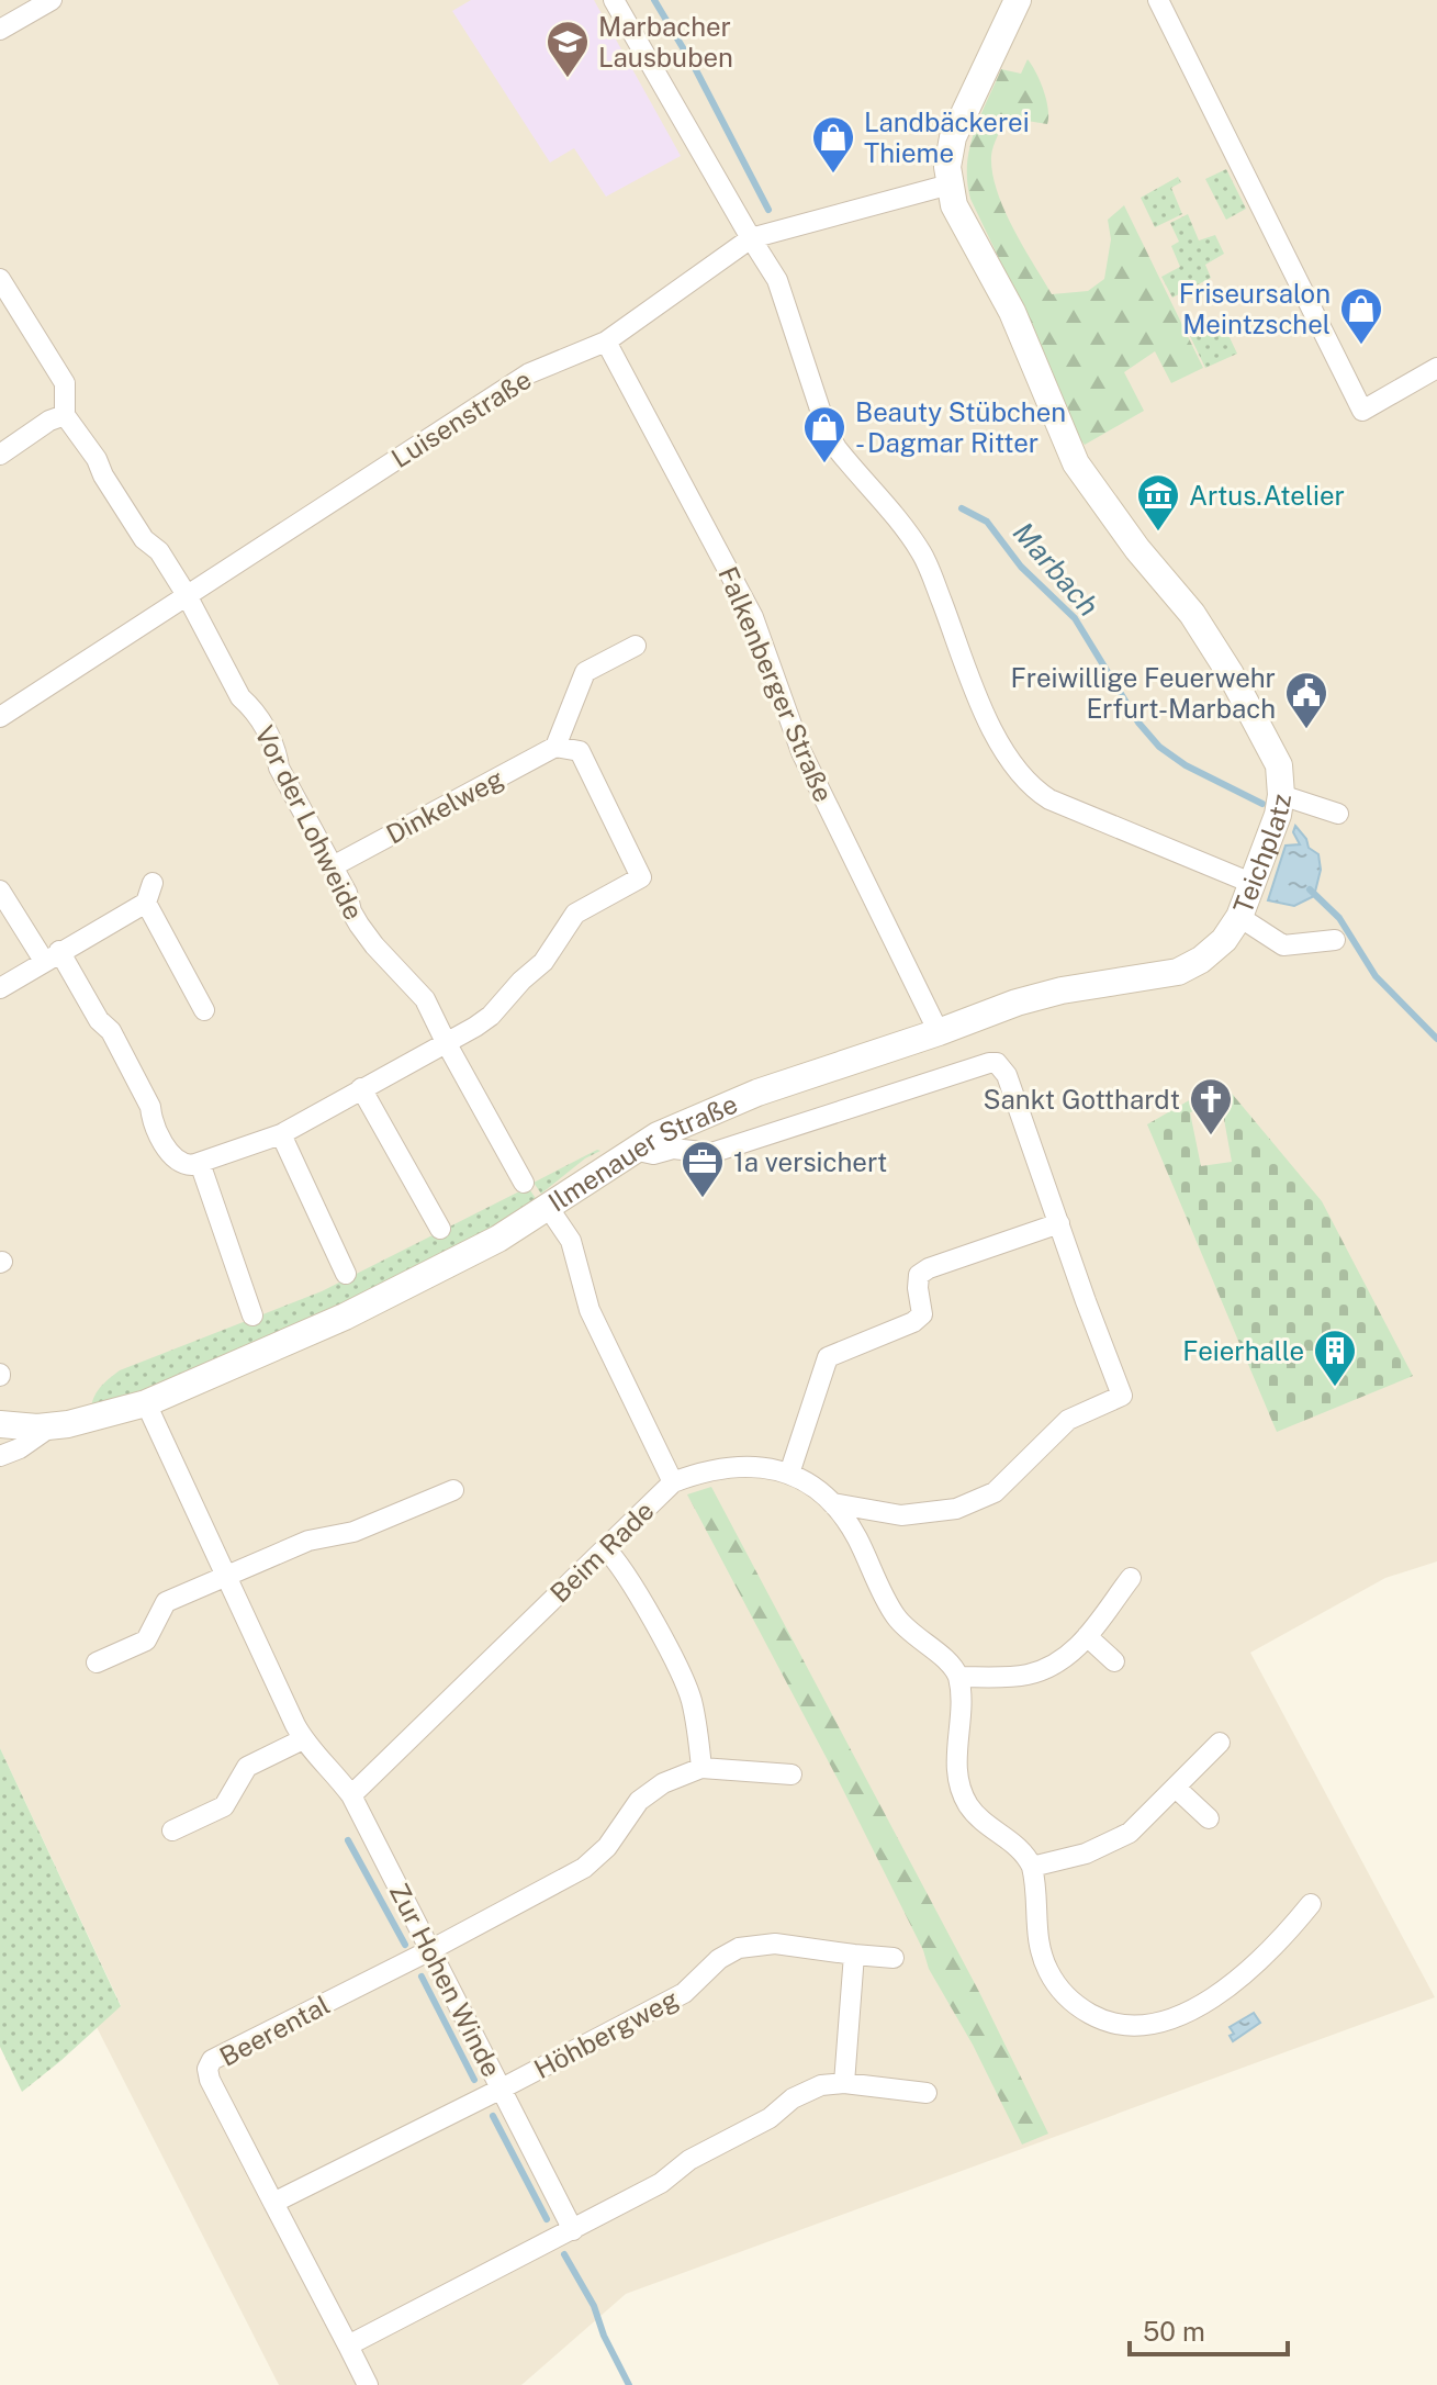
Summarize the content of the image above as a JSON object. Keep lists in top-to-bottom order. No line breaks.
{"streets":{"street":["Luisenstraße","Falkenberger Straße","Dinkelweg","Vor der Lohweide","Teichplatz","Ilmenauer Straße","Beim Rade","Zur Hohen Winde","Beerental","Höhbergweg"]},"crossings":[["Luisenstraße","Falkenberger Straße"],["Luisenstraße","Vor der Lohweide"],["Falkenberger Straße","Ilmenauer Straße"],["Dinkelweg","Vor der Lohweide"],["Teichplatz","Ilmenauer Straße"],["Ilmenauer Straße","Beim Rade"],["Ilmenauer Straße","Zur Hohen Winde"],["Beim Rade","Zur Hohen Winde"],["Zur Hohen Winde","Beerental"],["Zur Hohen Winde","Höhbergweg"]],"water":["Marbach"],"places":{"school or university":["Marbacher Lausbuben"],"shop":["Landbäckerei Thieme","Friseursalon Meintzschel","Beauty Stübchen - Dagmar Ritter"],"museum":["Artus.Atelier"],"public building":["Freiwillige Feuerwehr Erfurt-Marbach"],"church":["Sankt Gotthardt"],"office":["1a versichert"],"building":["Feierhalle"]},"scale_bar":"50 m"}
